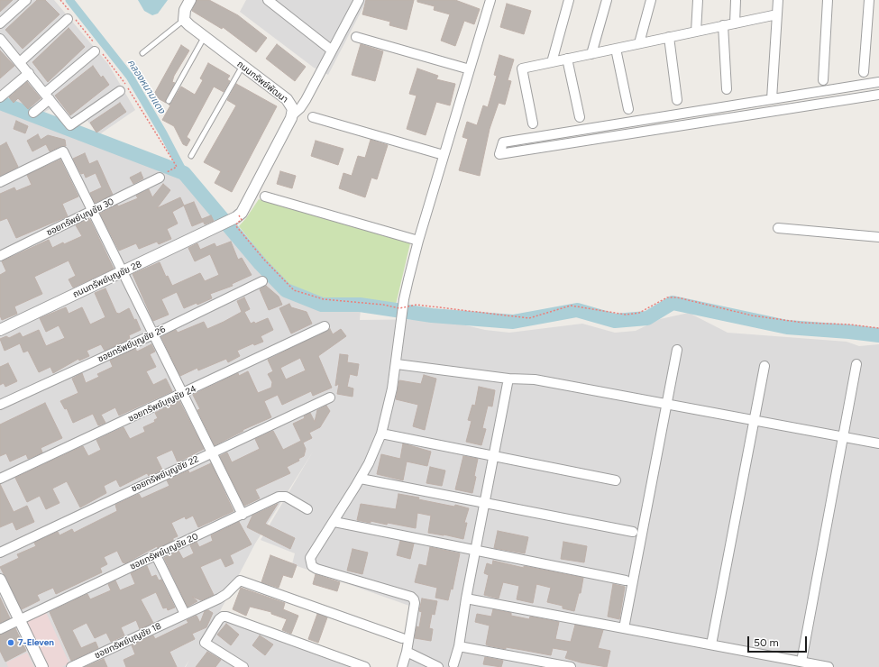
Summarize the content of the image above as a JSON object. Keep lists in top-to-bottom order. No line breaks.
{"streets":{"street":["ถนนทรัพย์พัฒนา","ซอยทรัพย์บุญชัย 30","ถนนทรัพย์บุญชัย 28","ซอยทรัพย์บุญชัย 26","ซอยทรัพย์บุญชัย 24","ซอยทรัพย์บุญชัย 22","ซอยทรัพย์บุญชัย 20","ซอยทรัพย์บุญชัย 18"]},"crossings":[["ถนนทรัพย์พัฒนา","ถนนทรัพย์บุญชัย 28"]],"water":["คลองหนามแดง"],"places":["7-Eleven"],"scale_bar":"50 m"}
